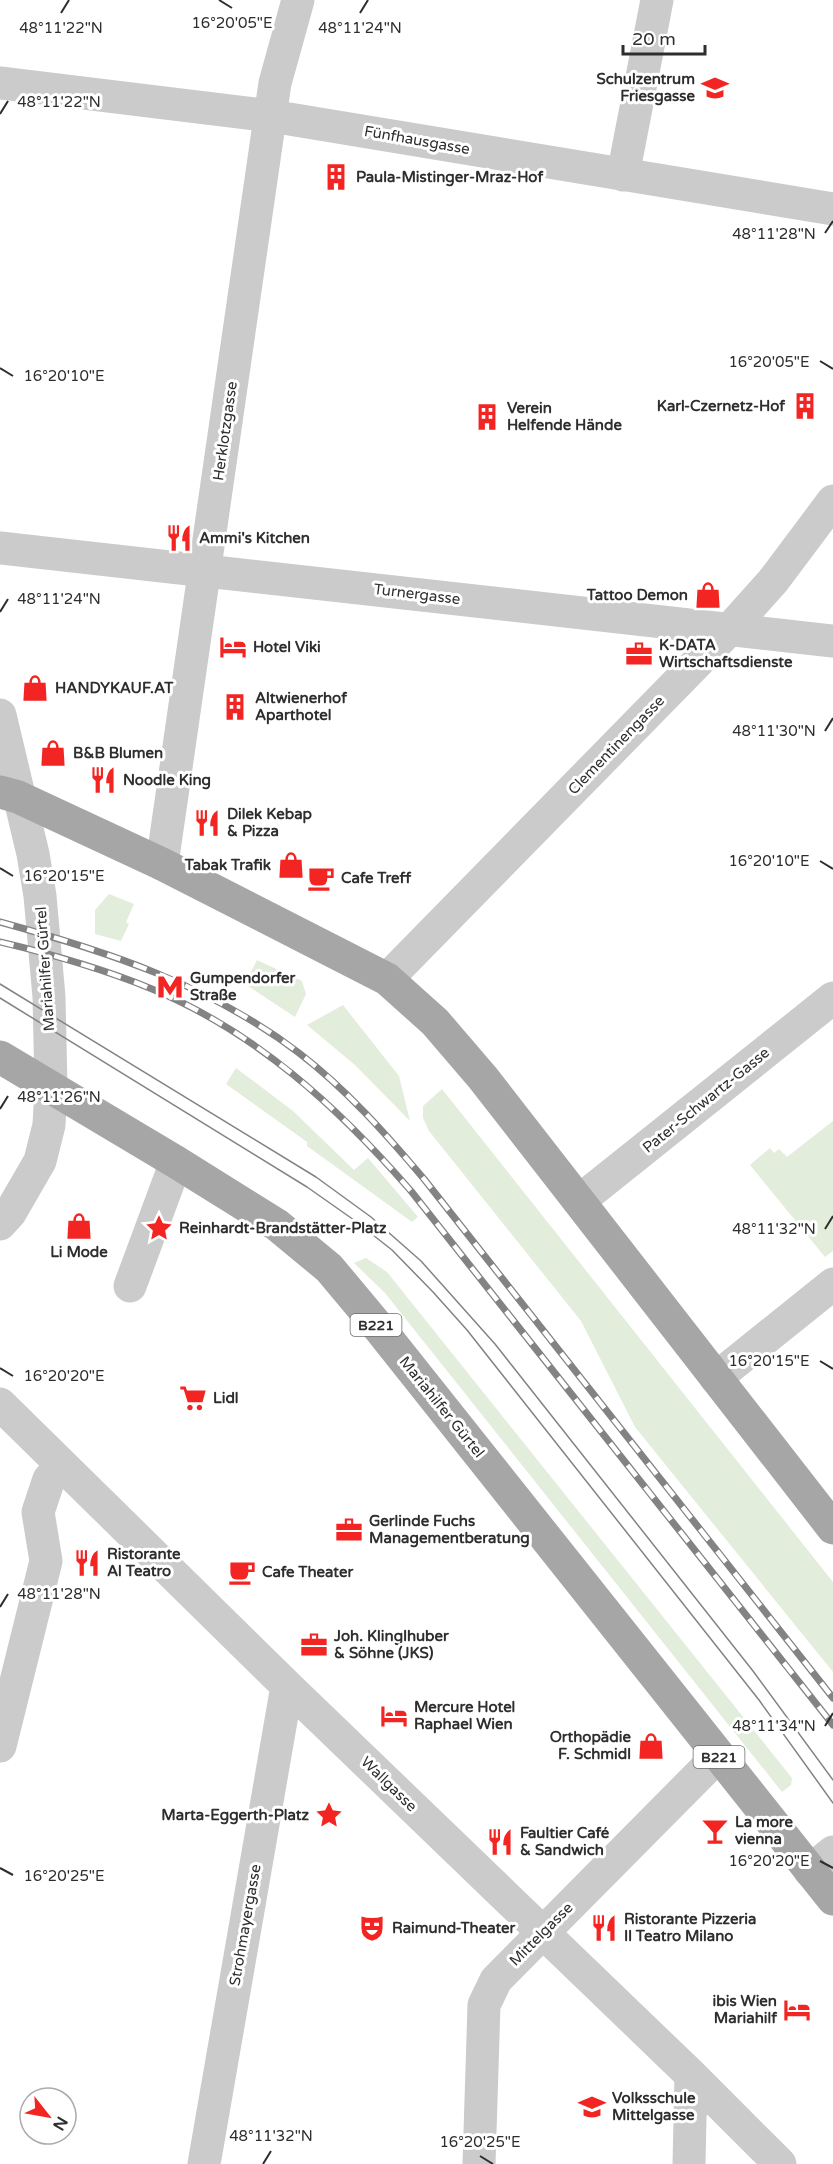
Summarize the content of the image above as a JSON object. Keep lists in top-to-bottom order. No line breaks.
{"streets":{"main road":["Mariahilfer Gürtel","B221"],"street":["Fünfhausgasse","Herklotzgasse","Turnergasse","Clementinengasse","Pater-Schwartz-Gasse","Wallgasse","Strohmayergasse","Mittelgasse"]},"crossings":[["Fünfhausgasse","Herklotzgasse"],["Herklotzgasse","Turnergasse"],["Turnergasse","Clementinengasse"],["Mariahilfer Gürtel","B221"],["Mariahilfer Gürtel","Mittelgasse"],["Wallgasse","Strohmayergasse"],["Wallgasse","Mittelgasse"]],"places":{"school or university":["Schulzentrum Friesgasse","Volksschule Mittelgasse"],"building":["Paula-Mistinger-Mraz-Hof","Karl-Czernetz-Hof","Verein Helfende Hände","Altwienerhof Aparthotel"],"restaurant":["Ammi's Kitchen","Noodle King","Dilek Kebap & Pizza","Ristorante Al Teatro","Faultier Café & Sandwich","Ristorante Pizzeria Il Teatro Milano"],"shop":["Tattoo Demon","HANDYKAUF.AT","B&B Blumen","Tabak Trafik","Li Mode","Orthopädie F. Schmidl"],"hotel":["Hotel Viki","Mercure Hotel Raphael Wien","ibis Wien Mariahilf"],"office":["K-DATA Wirtschaftsdienste","Gerlinde Fuchs Managementberatung","Joh. Klinglhuber & Söhne (JKS)"],"cafe":["Cafe Treff","Cafe Theater"],"metro station":["Gumpendorfer Straße"],"place":["Reinhardt-Brandstätter-Platz","Marta-Eggerth-Platz"],"supermarket":["Lidl"],"bar":["La more vienna"],"theatre":["Raimund-Theater"]},"scale_bar":"20 m","north":"bottom right","coordinates":["16°20'05\"E","48°11'24\"N","48°11'22\"N","48°11'28\"N","16°20'10\"E","48°11'30\"N","16°20'15\"E","48°11'26\"N","48°11'32\"N","16°20'20\"E","48°11'34\"N","16°20'25\"E"]}
